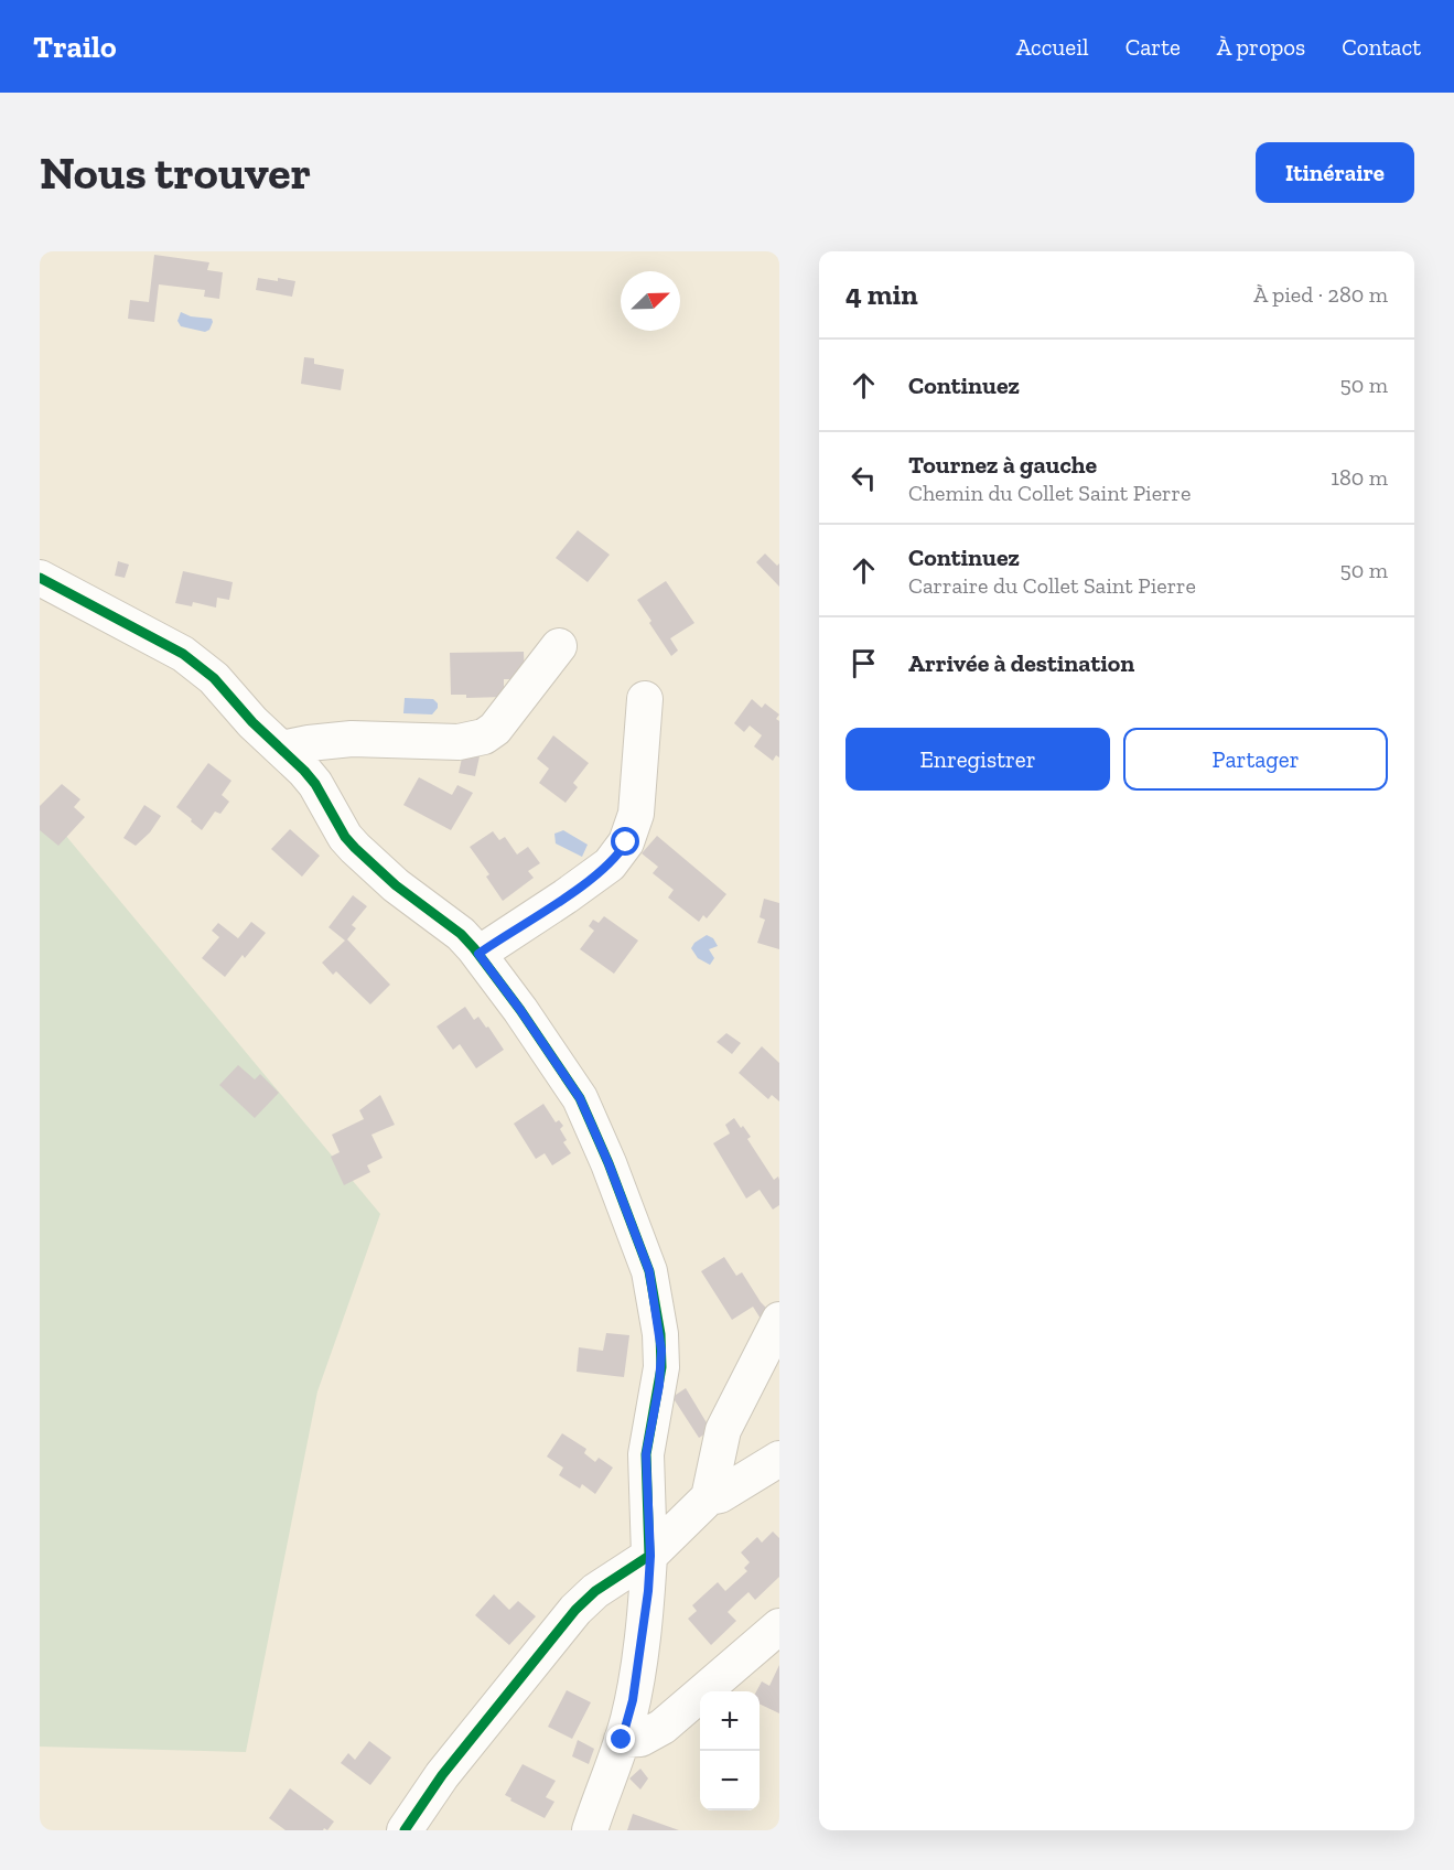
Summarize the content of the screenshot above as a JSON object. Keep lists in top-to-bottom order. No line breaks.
{"north":"top right","page":{"header":"Trailo","nav":["Accueil","Carte","À propos","Contact"],"buttons":["Itinéraire",["Enregistrer","Partager"]],"title":"Nous trouver","heading":["4 min","À pied · 280 m"],"list":[["Continuez","50 m"],["Tournez à gauche","Chemin du Collet Saint Pierre","180 m"],["Continuez","Carraire du Collet Saint Pierre","50 m"],"Arrivée à destination"],"map_buttons":["+","−"]}}
